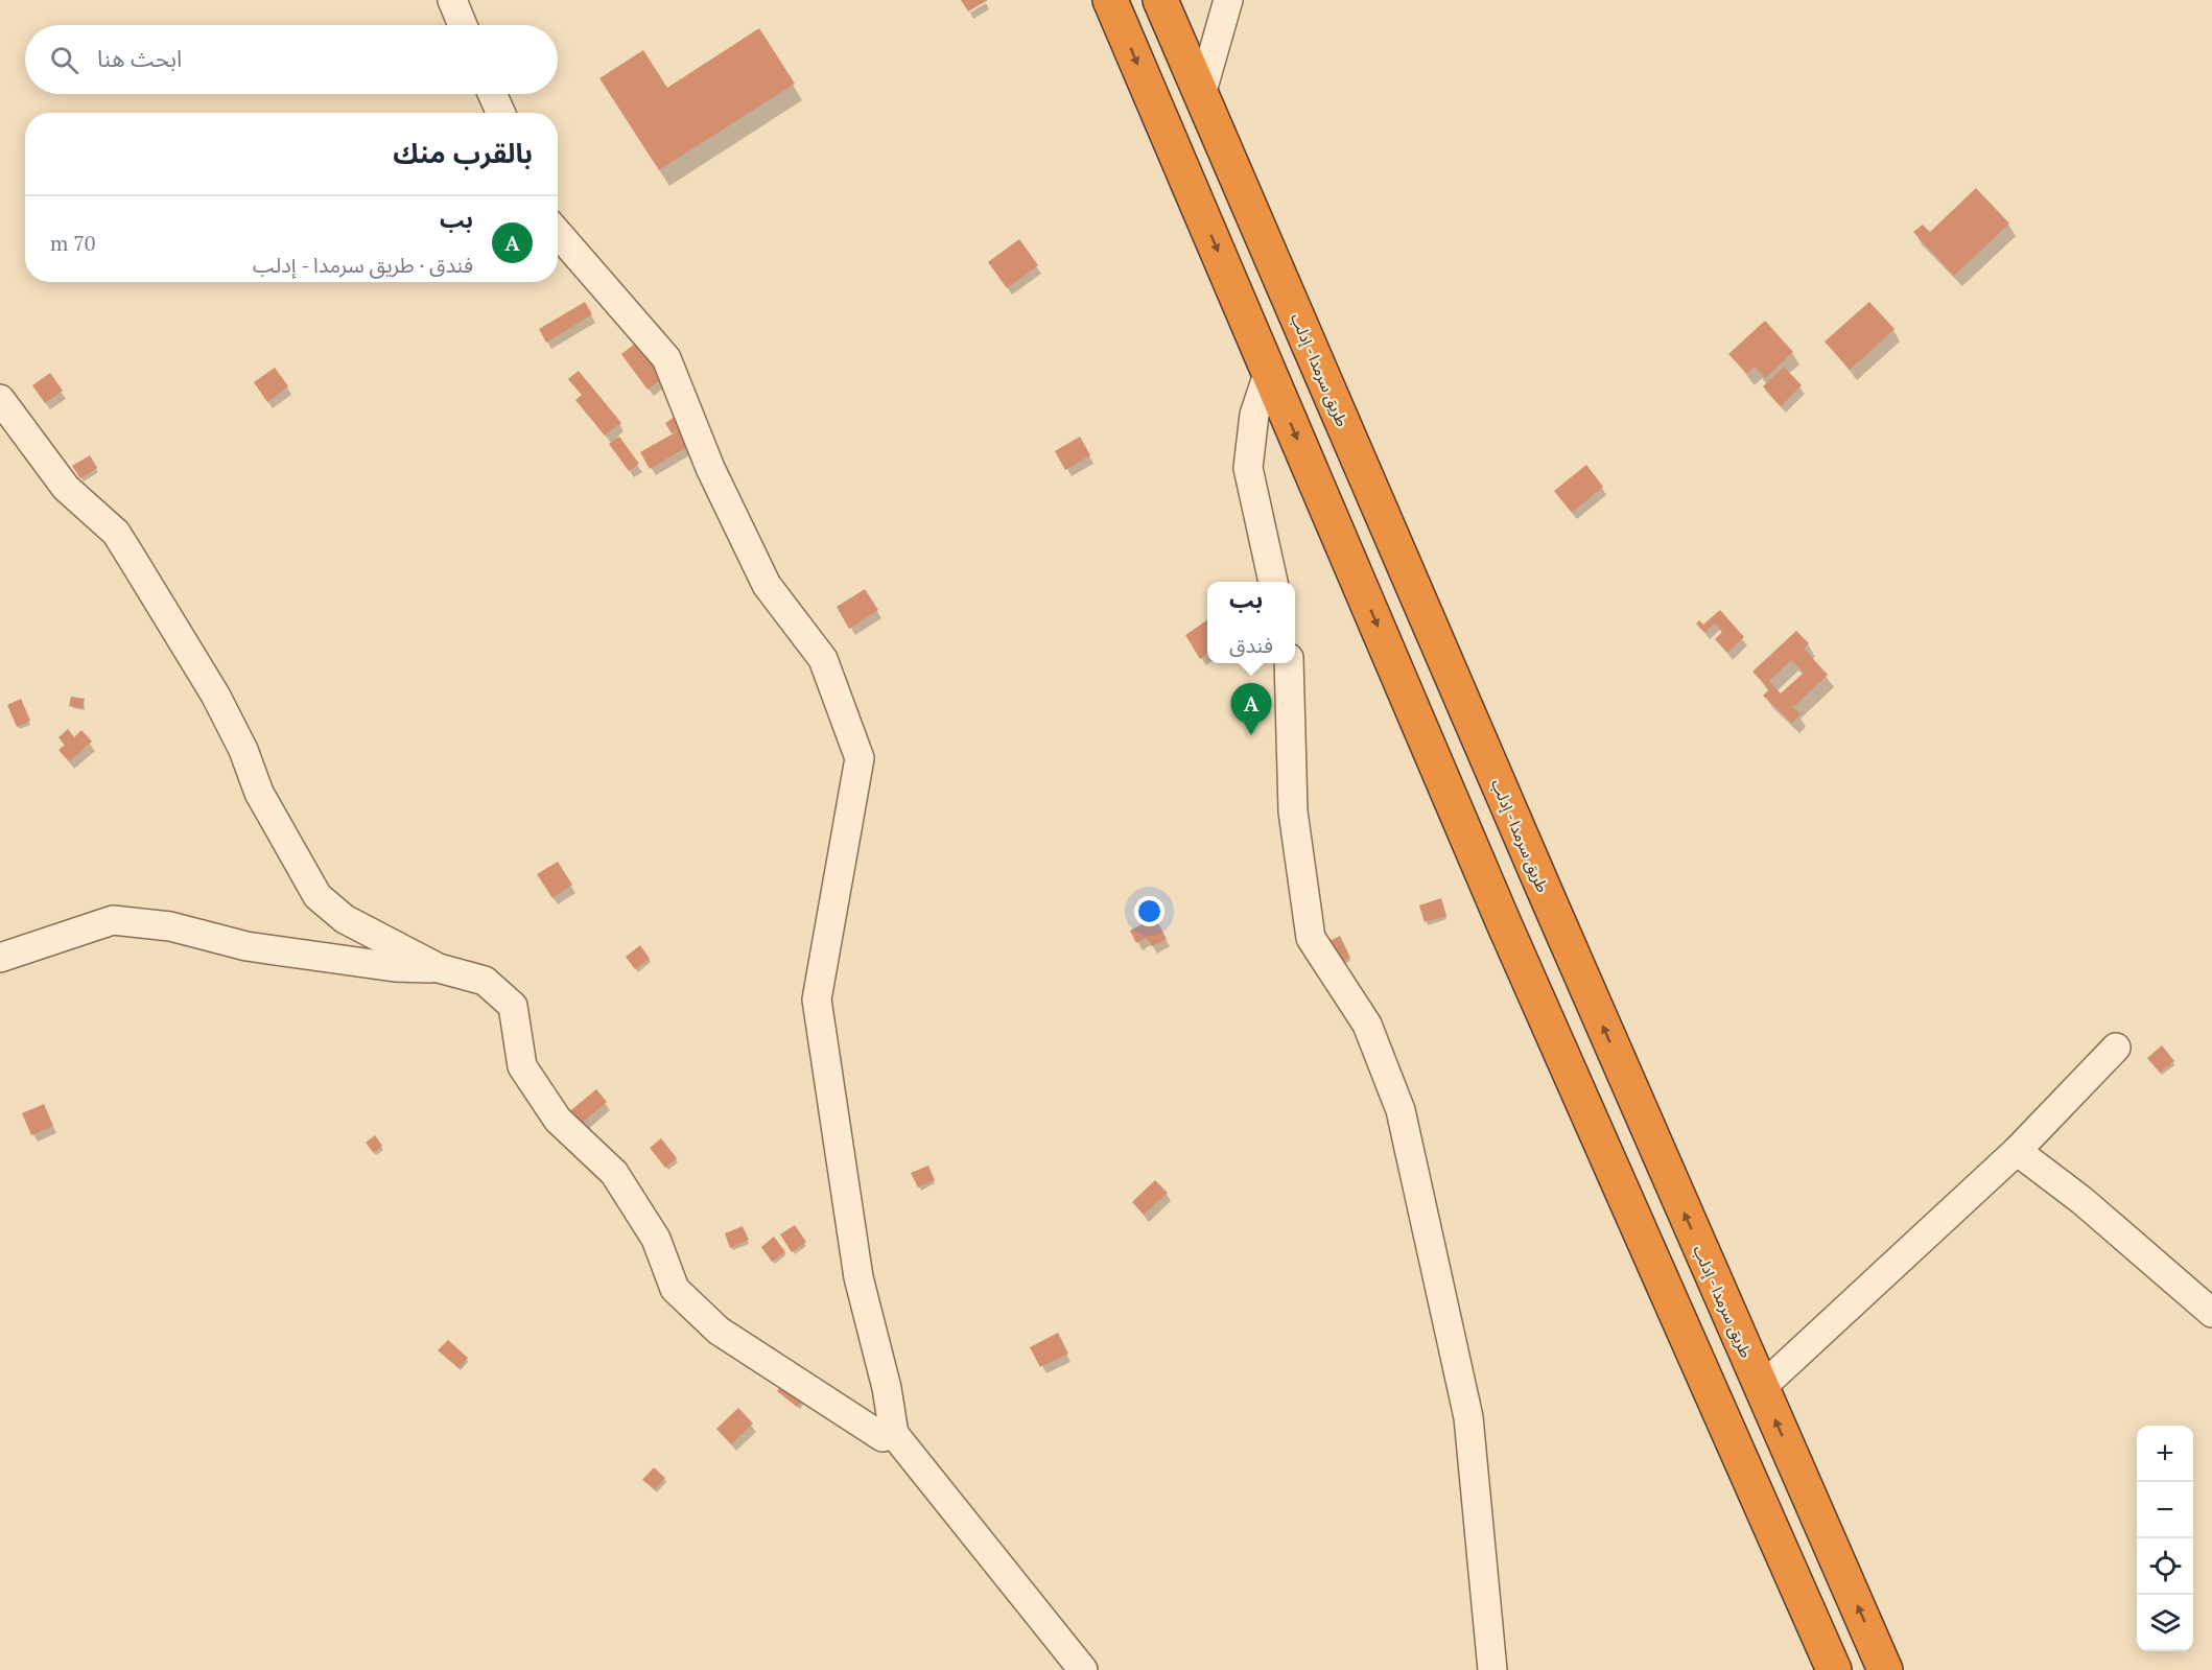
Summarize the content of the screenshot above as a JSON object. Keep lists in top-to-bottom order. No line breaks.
{"streets":{"highway":["طريق سرمدا - إدلب"]},"page":{"search":"ابحث هنا","heading":"بالقرب منك","list":[{"mark":"A","name":"بب","note":"فندق · طريق سرمدا - إدلب","value":"70 m"}],"popup":["بب","فندق"],"pins":"A","map_buttons":["+","−"]}}
